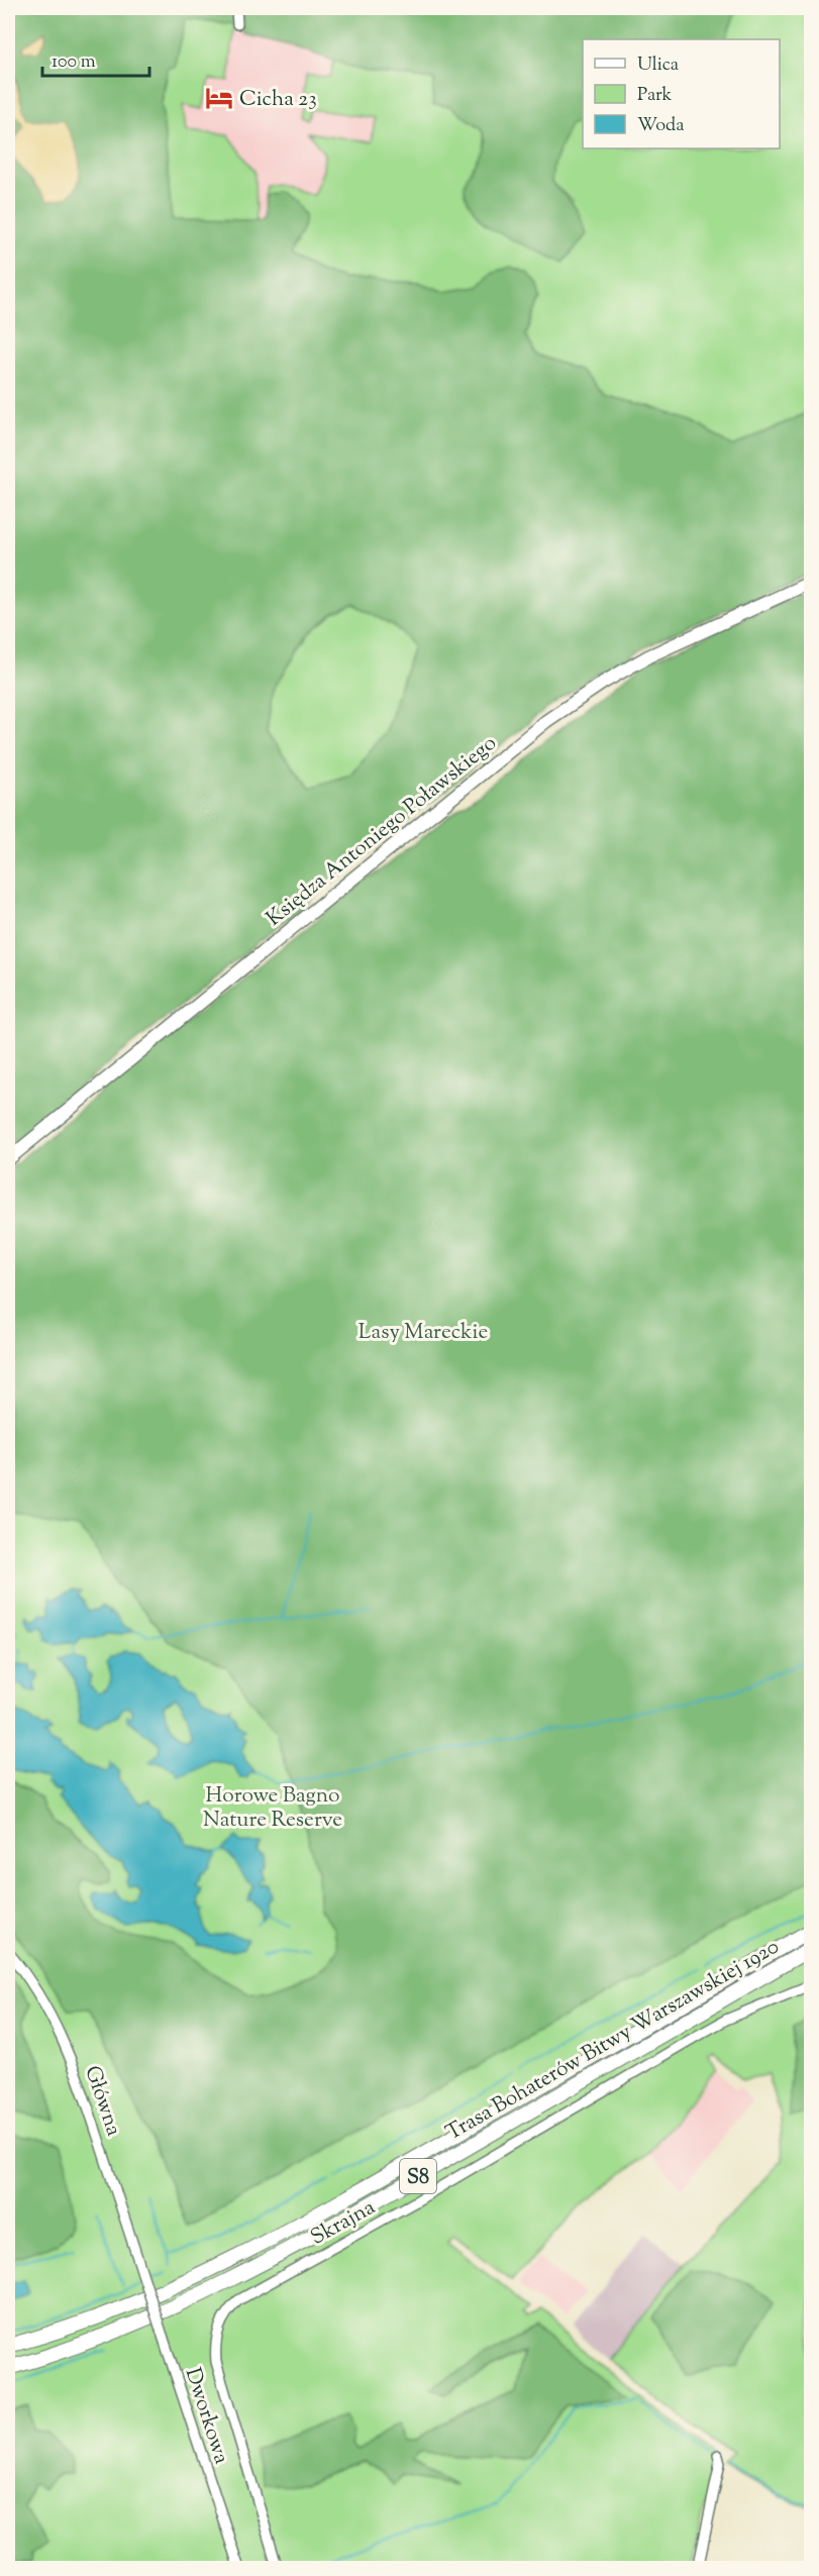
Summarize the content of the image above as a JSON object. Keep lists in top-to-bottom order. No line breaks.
{"streets":{"highway":["Trasa Bohaterów Bitwy Warszawskiej 1920","S8"],"main road":["Księdza Antoniego Poławskiego"],"street":["Główna","Skrajna","Dworkowa"]},"crossings":[["Główna","Dworkowa"],["Skrajna","Dworkowa"]],"parks":["Lasy Mareckie","Horowe Bagno Nature Reserve"],"places":{"hotel":["Cicha 23"]},"legend":["Ulica","Park","Woda"],"scale_bar":"100 m"}
